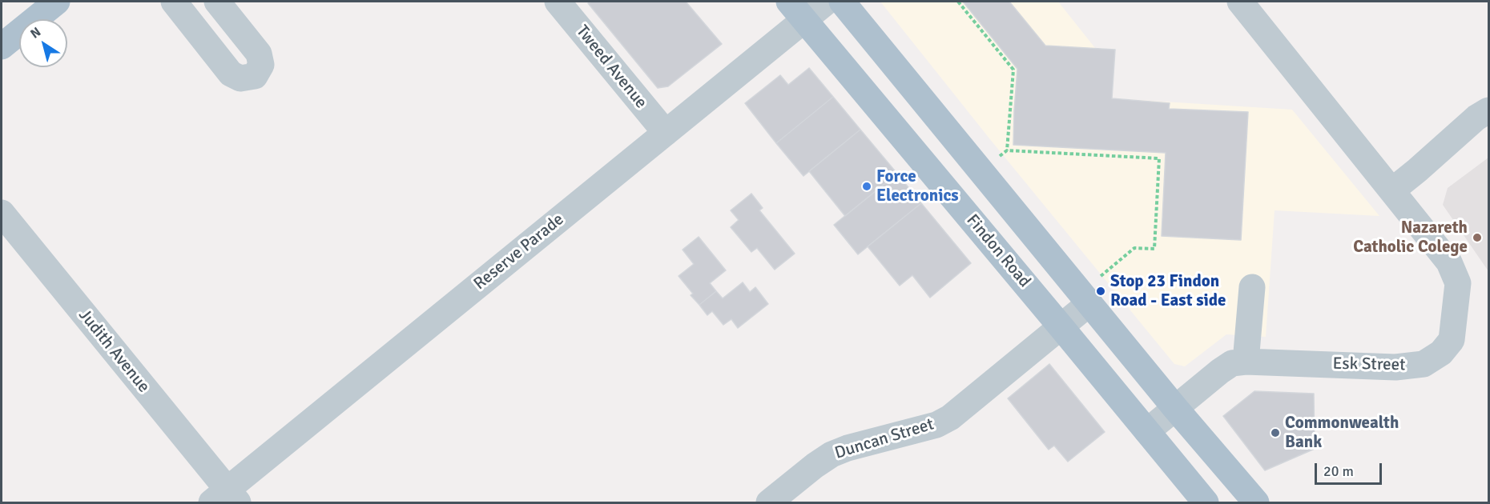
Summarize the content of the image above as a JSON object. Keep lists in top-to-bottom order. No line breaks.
{"streets":{"main road":["Findon Road"],"street":["Tweed Avenue","Reserve Parade","Judith Avenue","Esk Street","Duncan Street"]},"crossings":[["Tweed Avenue","Reserve Parade"],["Findon Road","Reserve Parade"],["Findon Road","Esk Street"],["Findon Road","Duncan Street"],["Reserve Parade","Judith Avenue"]],"places":["Force Electronics","Nazareth Catholic Colege","Stop 23 Findon Road - East side","Commonwealth Bank"],"scale_bar":"20 m","north":"top left"}
